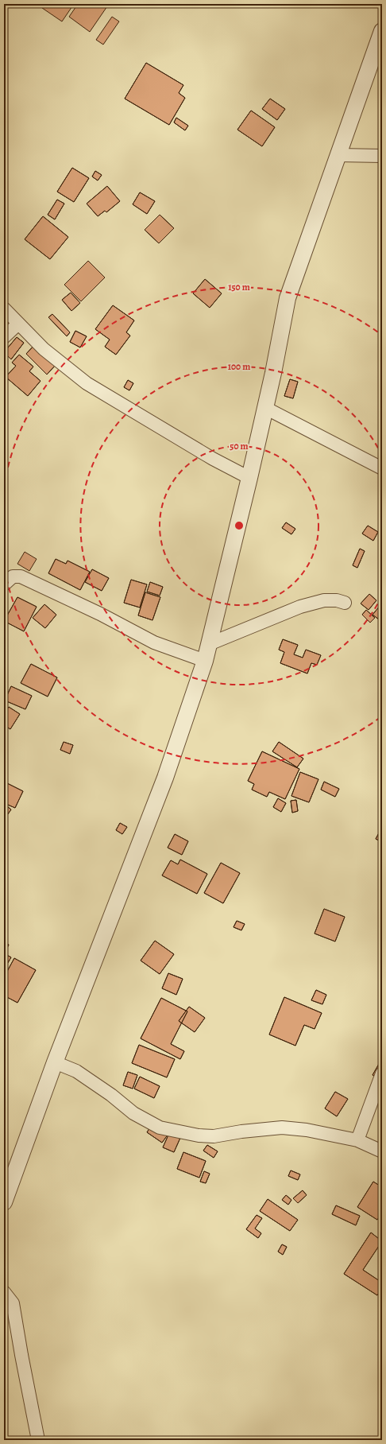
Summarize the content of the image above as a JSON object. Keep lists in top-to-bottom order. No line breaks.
{"rings":["150 m","100 m","50 m"]}
